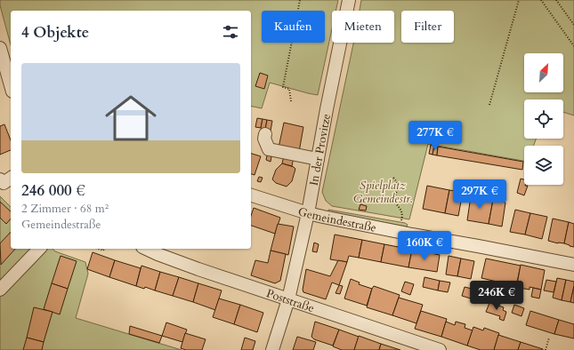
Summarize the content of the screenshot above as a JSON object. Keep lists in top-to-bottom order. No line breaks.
{"streets":{"street":["In der Provitze","Gemeindestraße","Poststraße"]},"crossings":[["In der Provitze","Gemeindestraße"],["In der Provitze","Poststraße"]],"parks":["Spielplatz Gemeindestr."],"north":"top right","page":{"chip":["Kaufen","Mieten","Filter"],"heading":"4 Objekte","list":[{"name":"246 000 €","note":"2 Zimmer · 68 m² · Gemeindestraße"}],"price":["277K €","297K €","160K €","246K €"]}}
